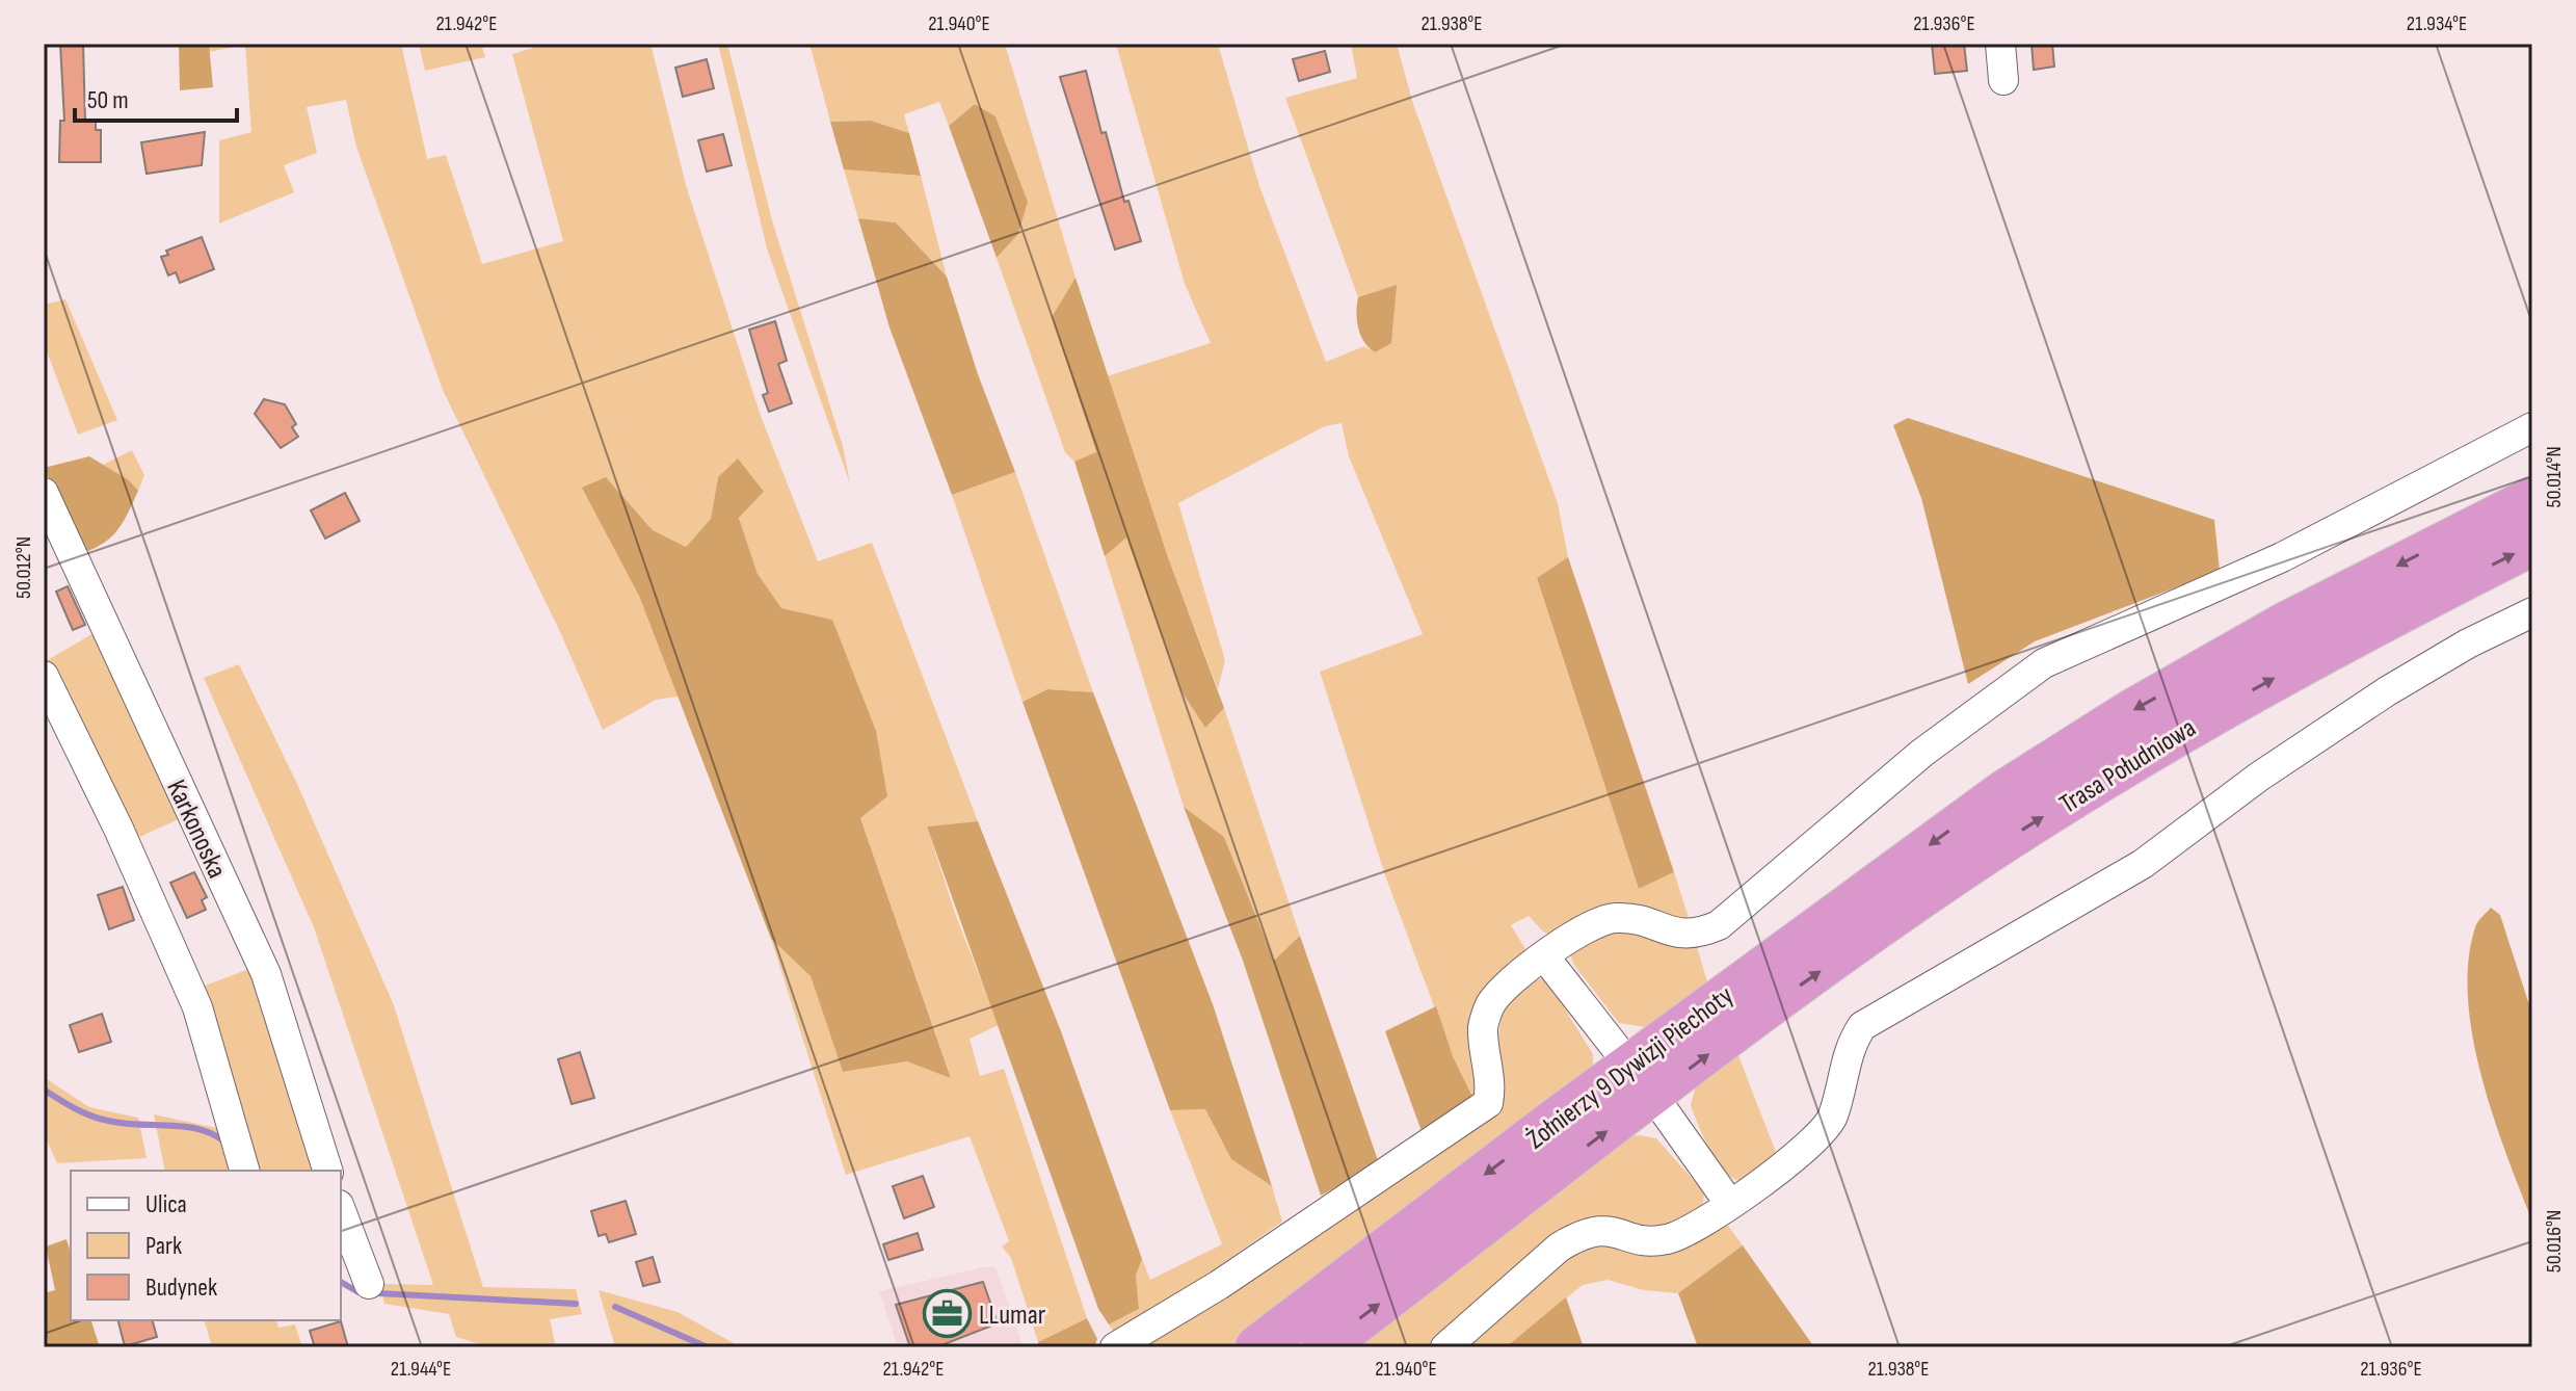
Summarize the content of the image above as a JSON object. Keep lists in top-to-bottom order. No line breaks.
{"streets":{"highway":["Trasa Południowa","Żołnierzy 9 Dywizji Piechoty"],"street":["Karkonoska"]},"crossings":[["Trasa Południowa","Żołnierzy 9 Dywizji Piechoty"]],"places":{"office":["LLumar"]},"legend":["Ulica","Park","Budynek"],"scale_bar":"50 m","coordinates":["21.942°E","21.940°E","21.938°E","21.936°E","21.934°E","50.014°N","50.012°N","50.016°N","21.944°E"]}
